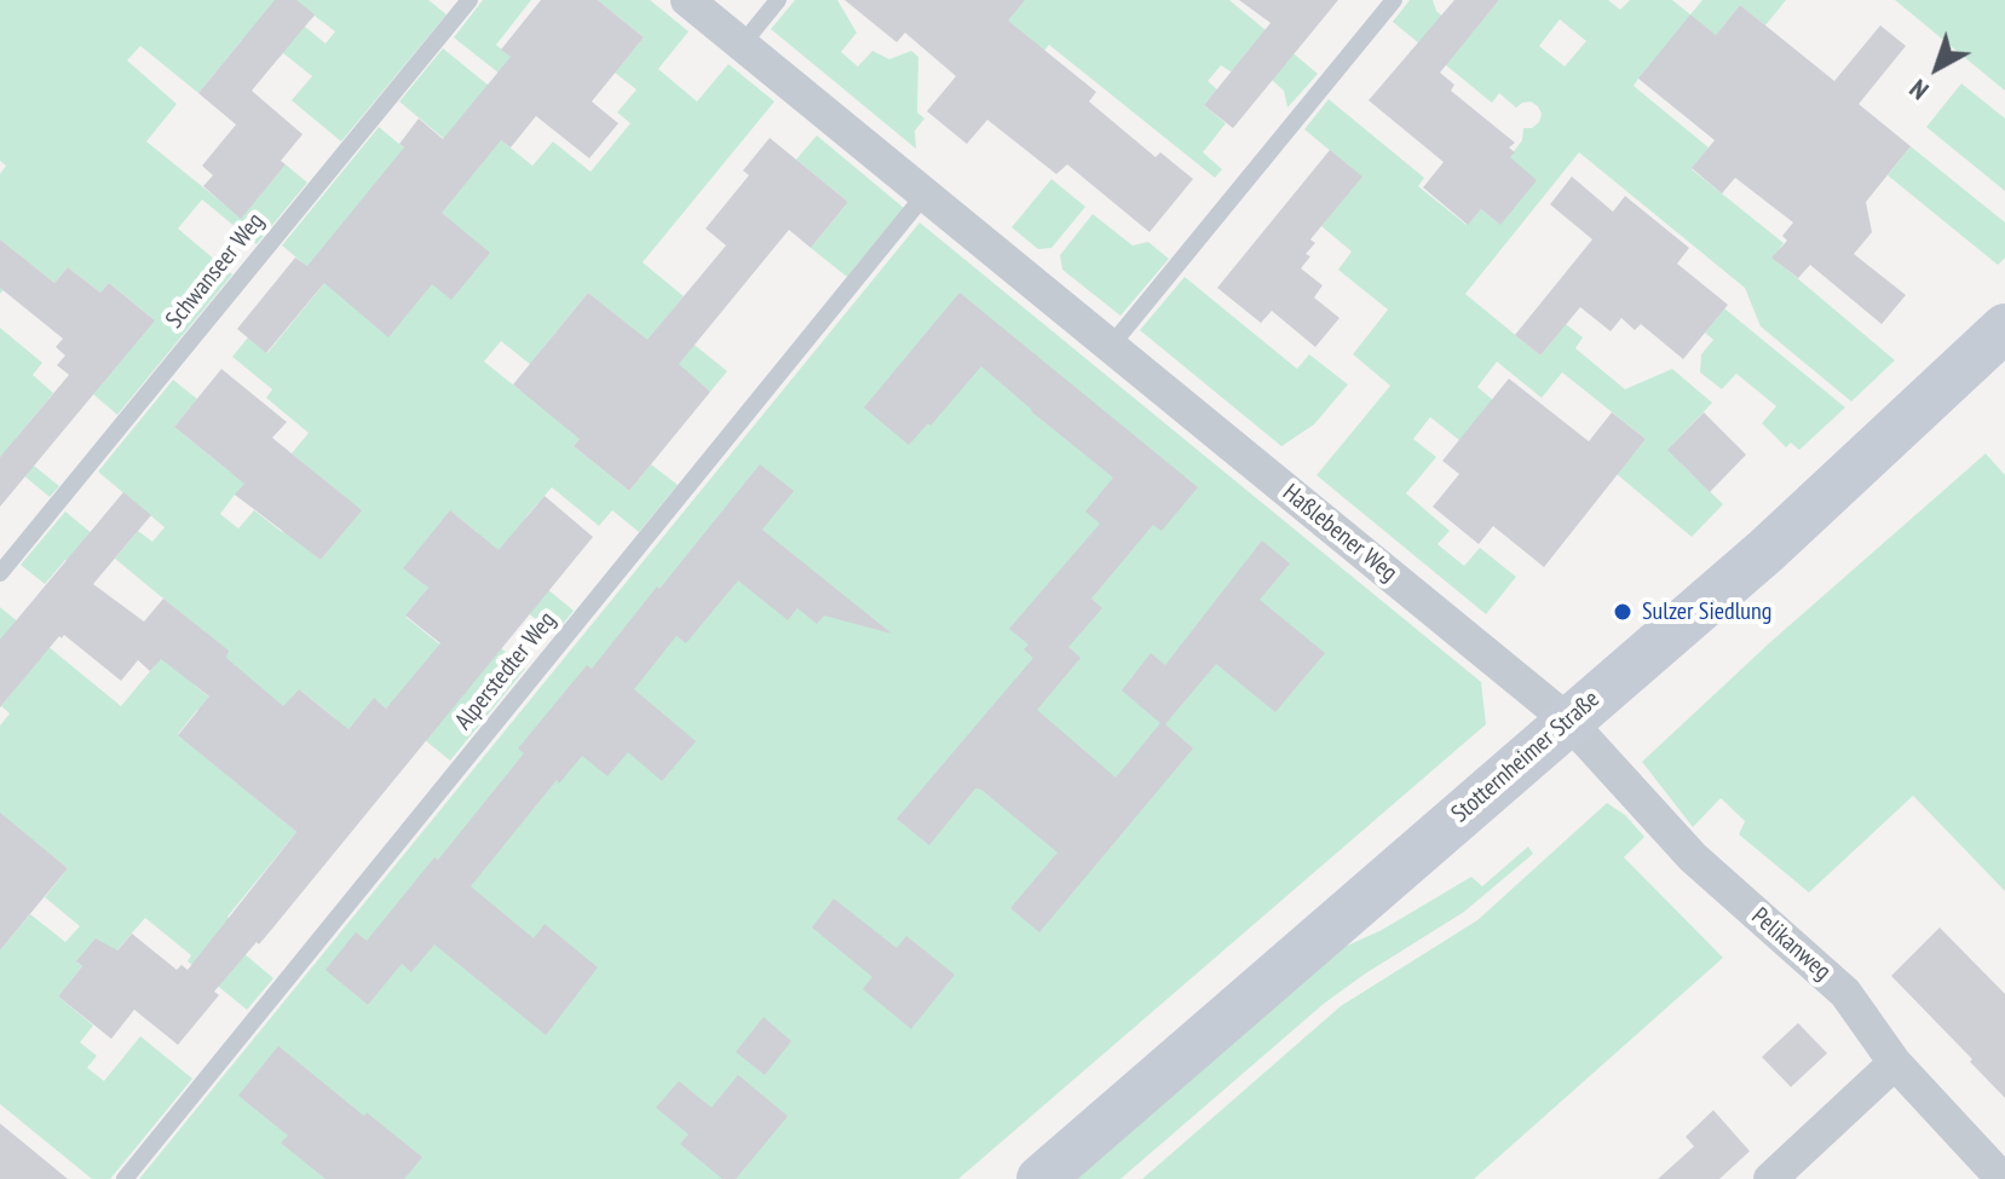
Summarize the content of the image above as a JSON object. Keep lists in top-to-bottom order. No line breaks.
{"streets":{"main road":["Stotternheimer Straße"],"street":["Haßlebener Weg","Pelikanweg"],"lane":["Schwanseer Weg","Alperstedter Weg"]},"crossings":[["Haßlebener Weg","Alperstedter Weg"],["Haßlebener Weg","Stotternheimer Straße"],["Haßlebener Weg","Pelikanweg"],["Stotternheimer Straße","Pelikanweg"]],"places":["Sulzer Siedlung"],"north":"bottom left"}
